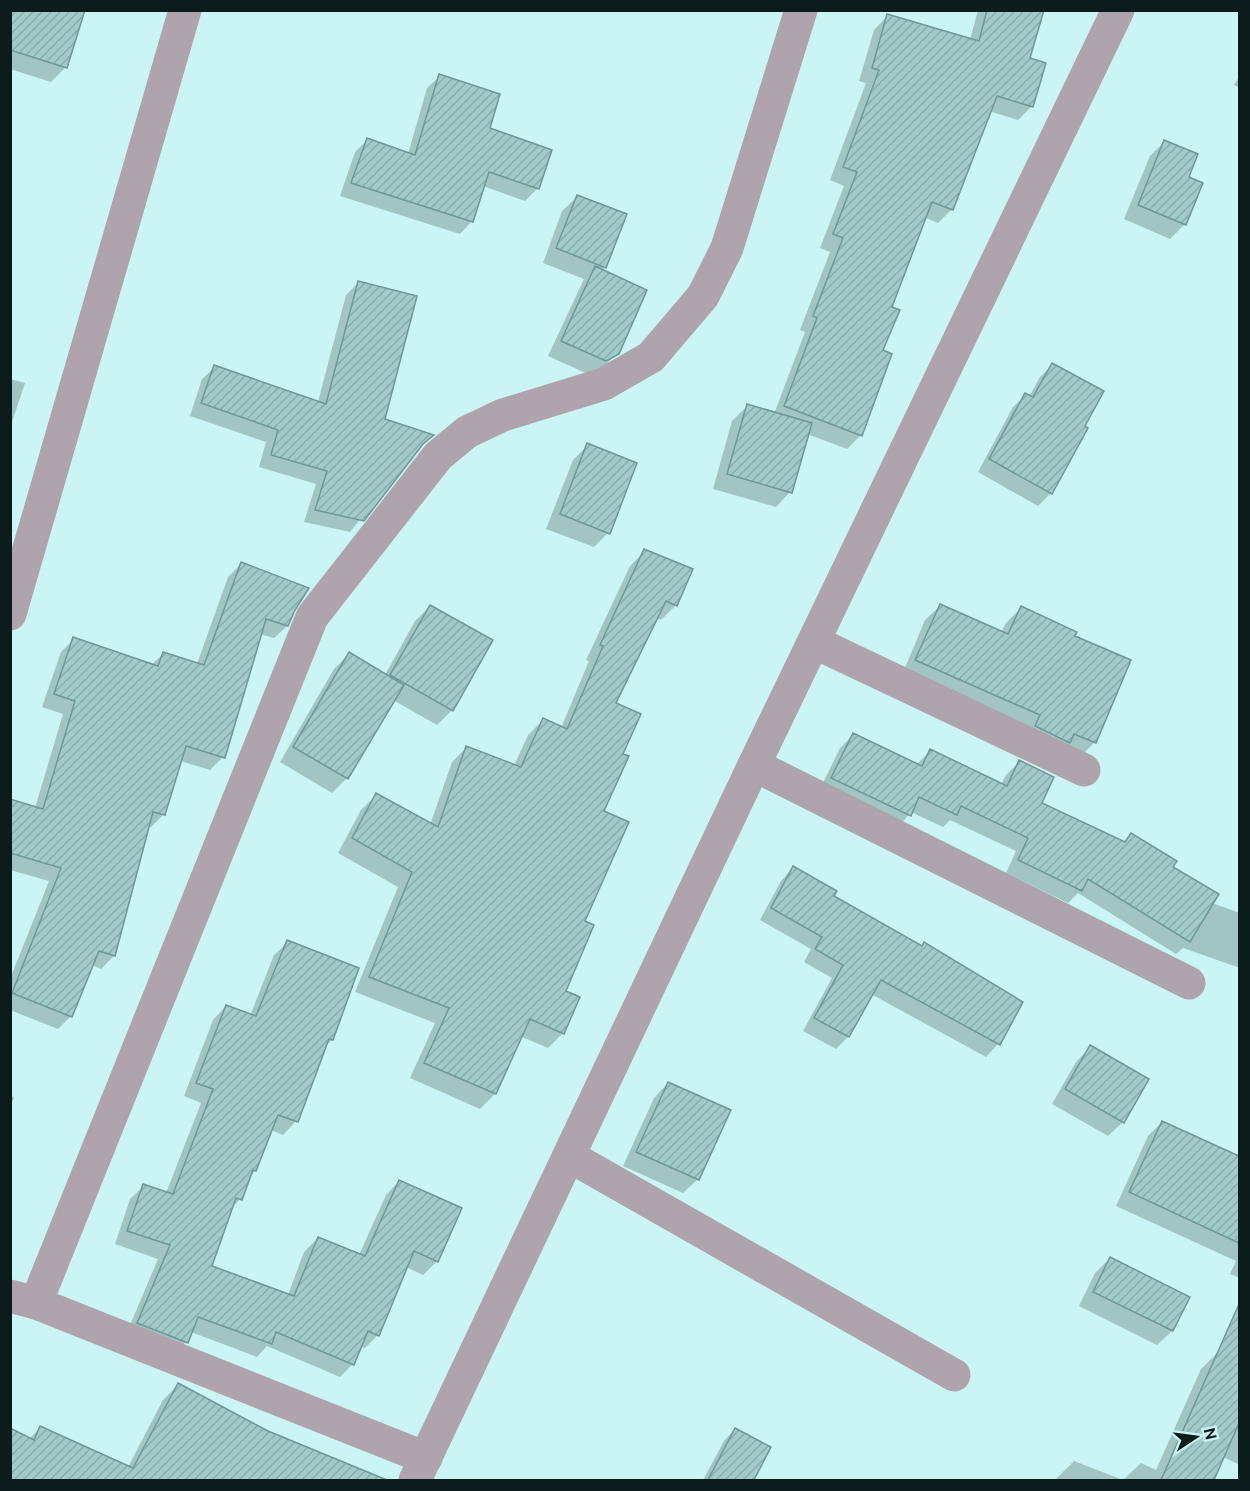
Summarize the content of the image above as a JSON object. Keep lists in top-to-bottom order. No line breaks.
{"north":"right"}
